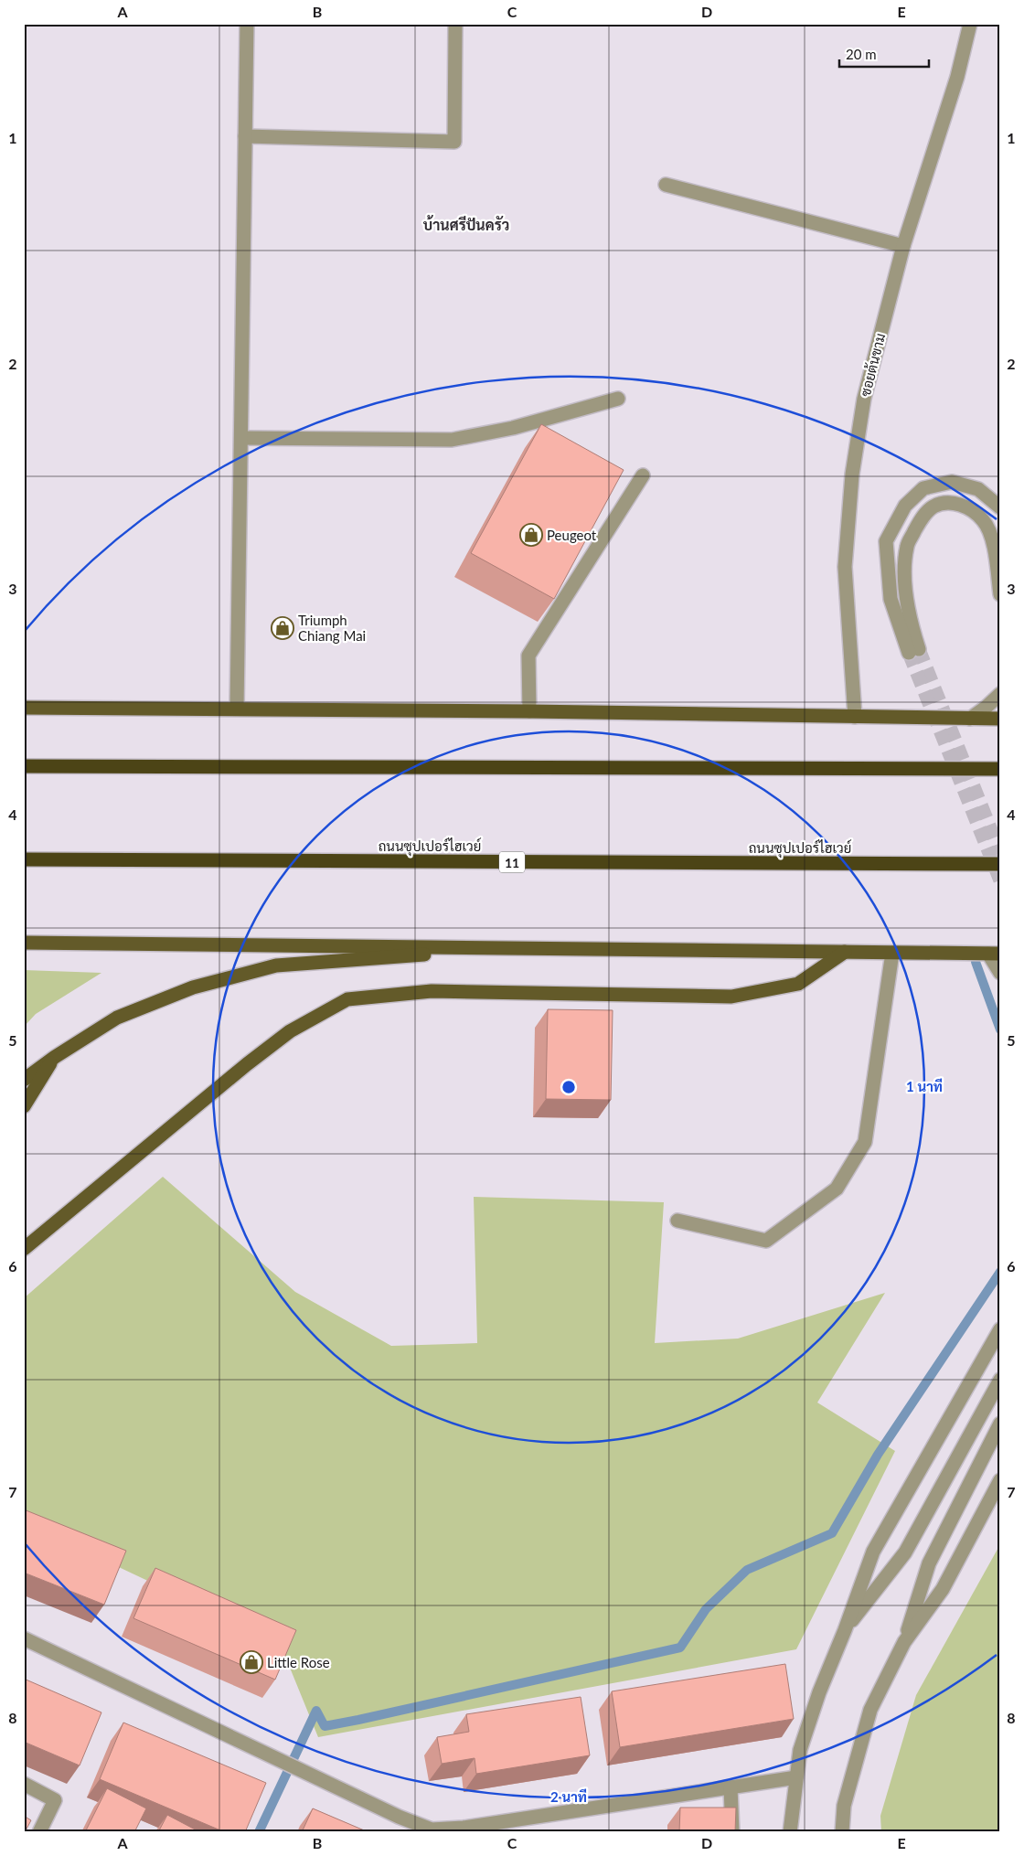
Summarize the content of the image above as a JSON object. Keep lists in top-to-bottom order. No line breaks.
{"streets":{"highway":["ถนนซุปเปอร์ไฮเวย์","11"],"street":["ซอยต้นขาม"]},"districts":["บ้านศรีปันครัว"],"places":{"shop":["Peugeot","Triumph Chiang Mai","Little Rose"]},"scale_bar":"20 m","grid":{"columns":["A","B","C","D","E"],"rows":["1","2","3","4","5","6","7","8"]},"rings":["1 นาที","2 นาที"]}
